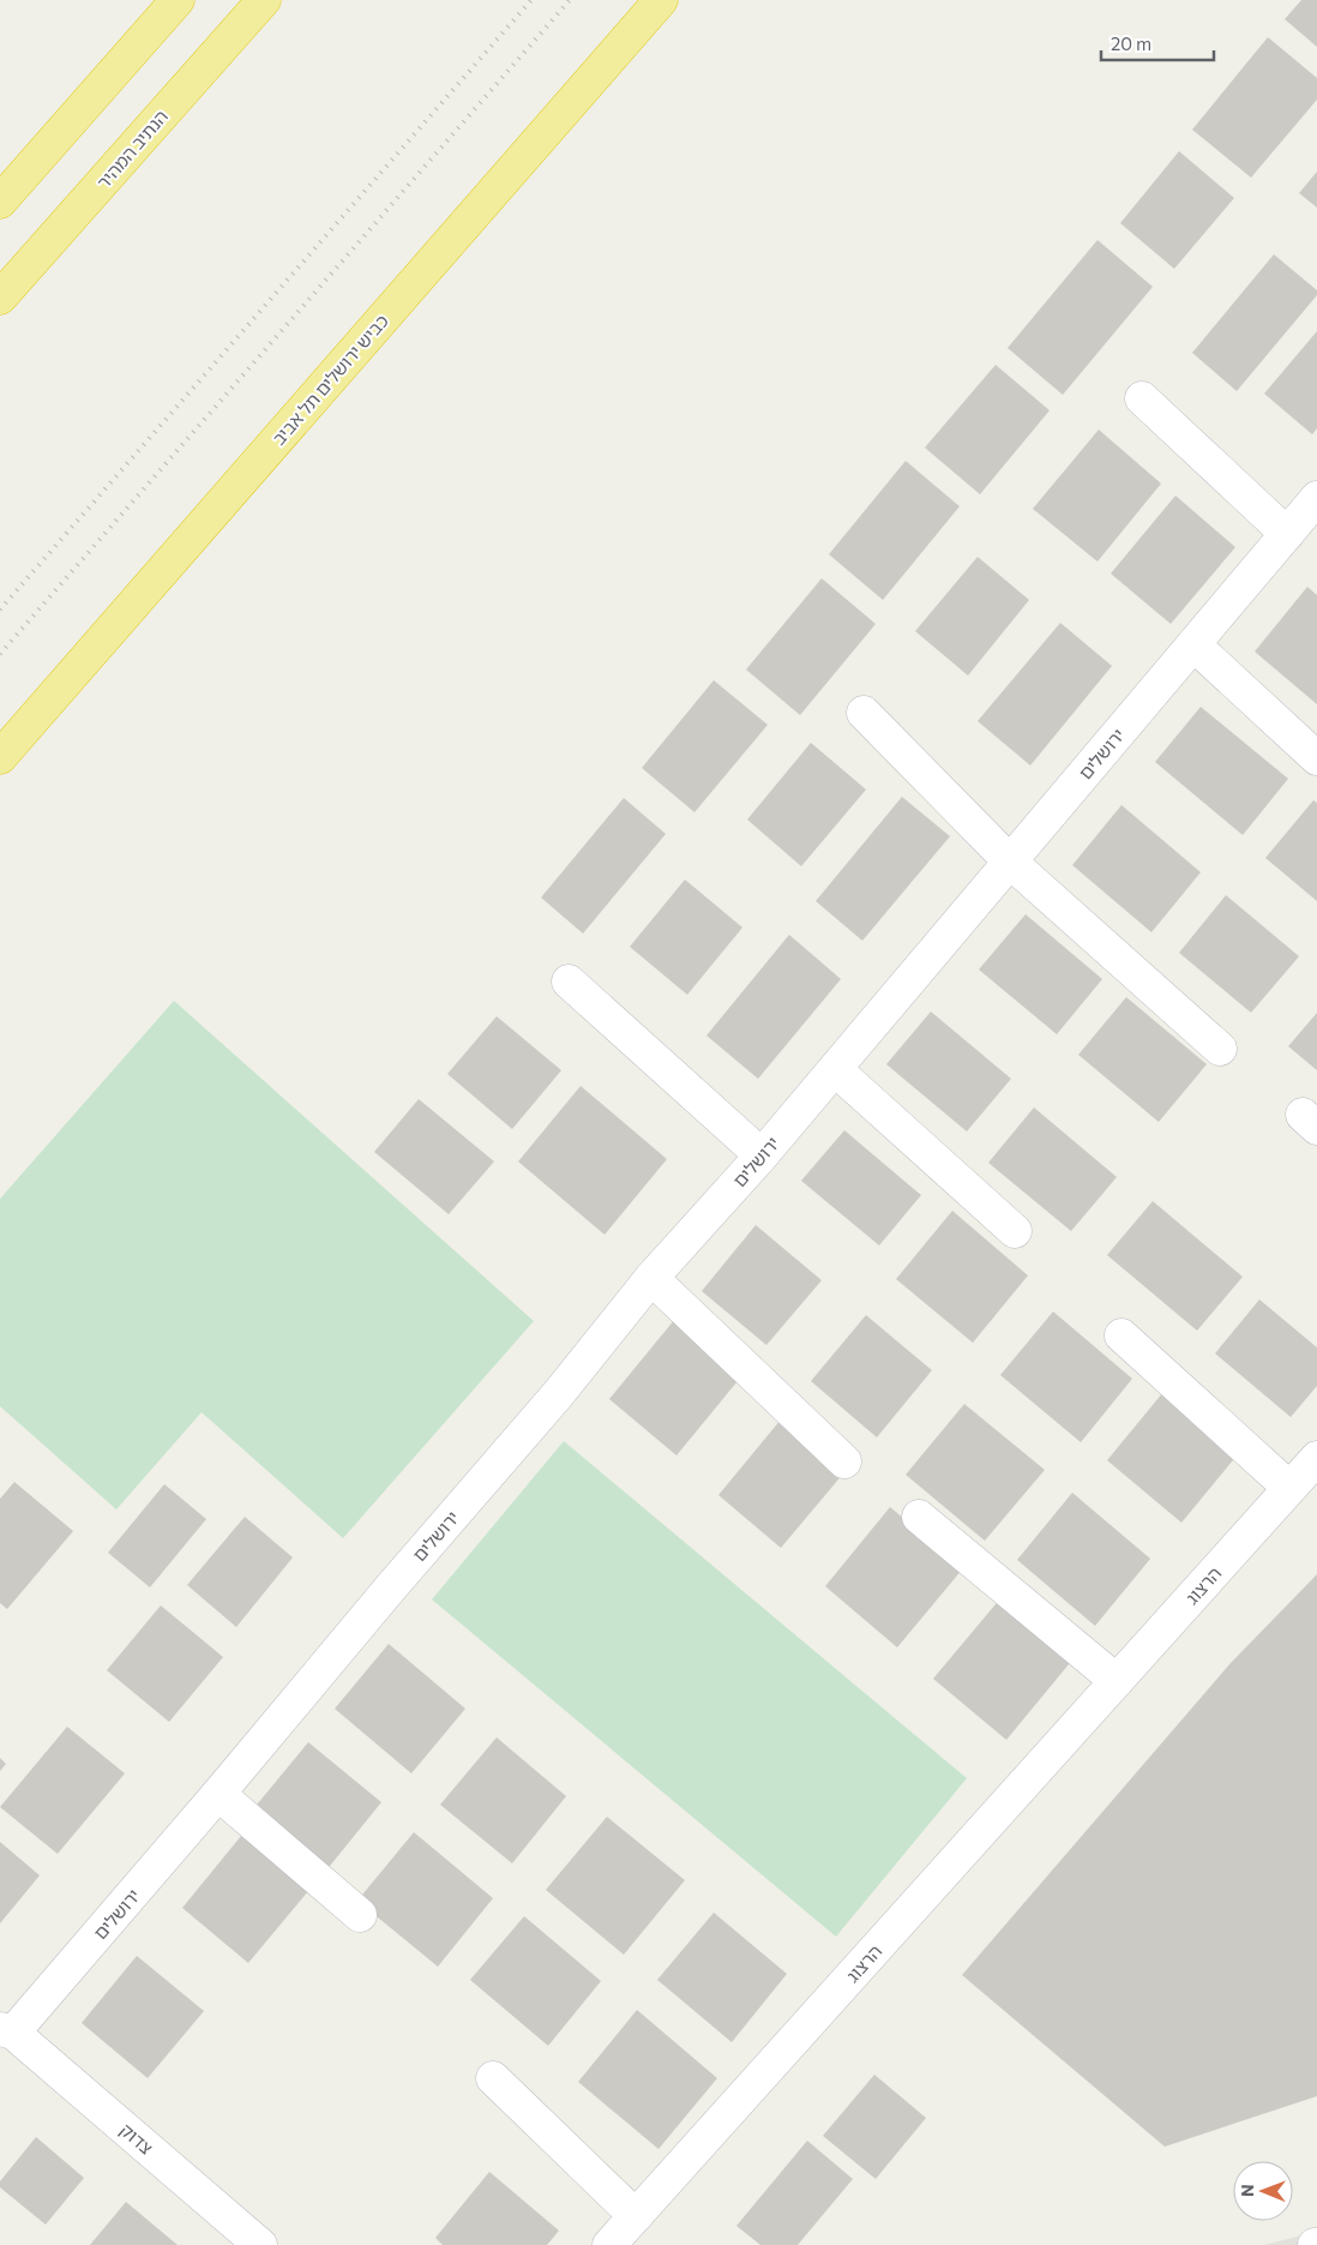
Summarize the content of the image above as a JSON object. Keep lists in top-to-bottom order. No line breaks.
{"streets":{"highway":["הנתיב המהיר","כביש ירושלים תל אביב"],"street":["ירושלים","הרצוג","צדוק"]},"crossings":[["ירושלים","צדוק"]],"scale_bar":"20 m","north":"left"}
